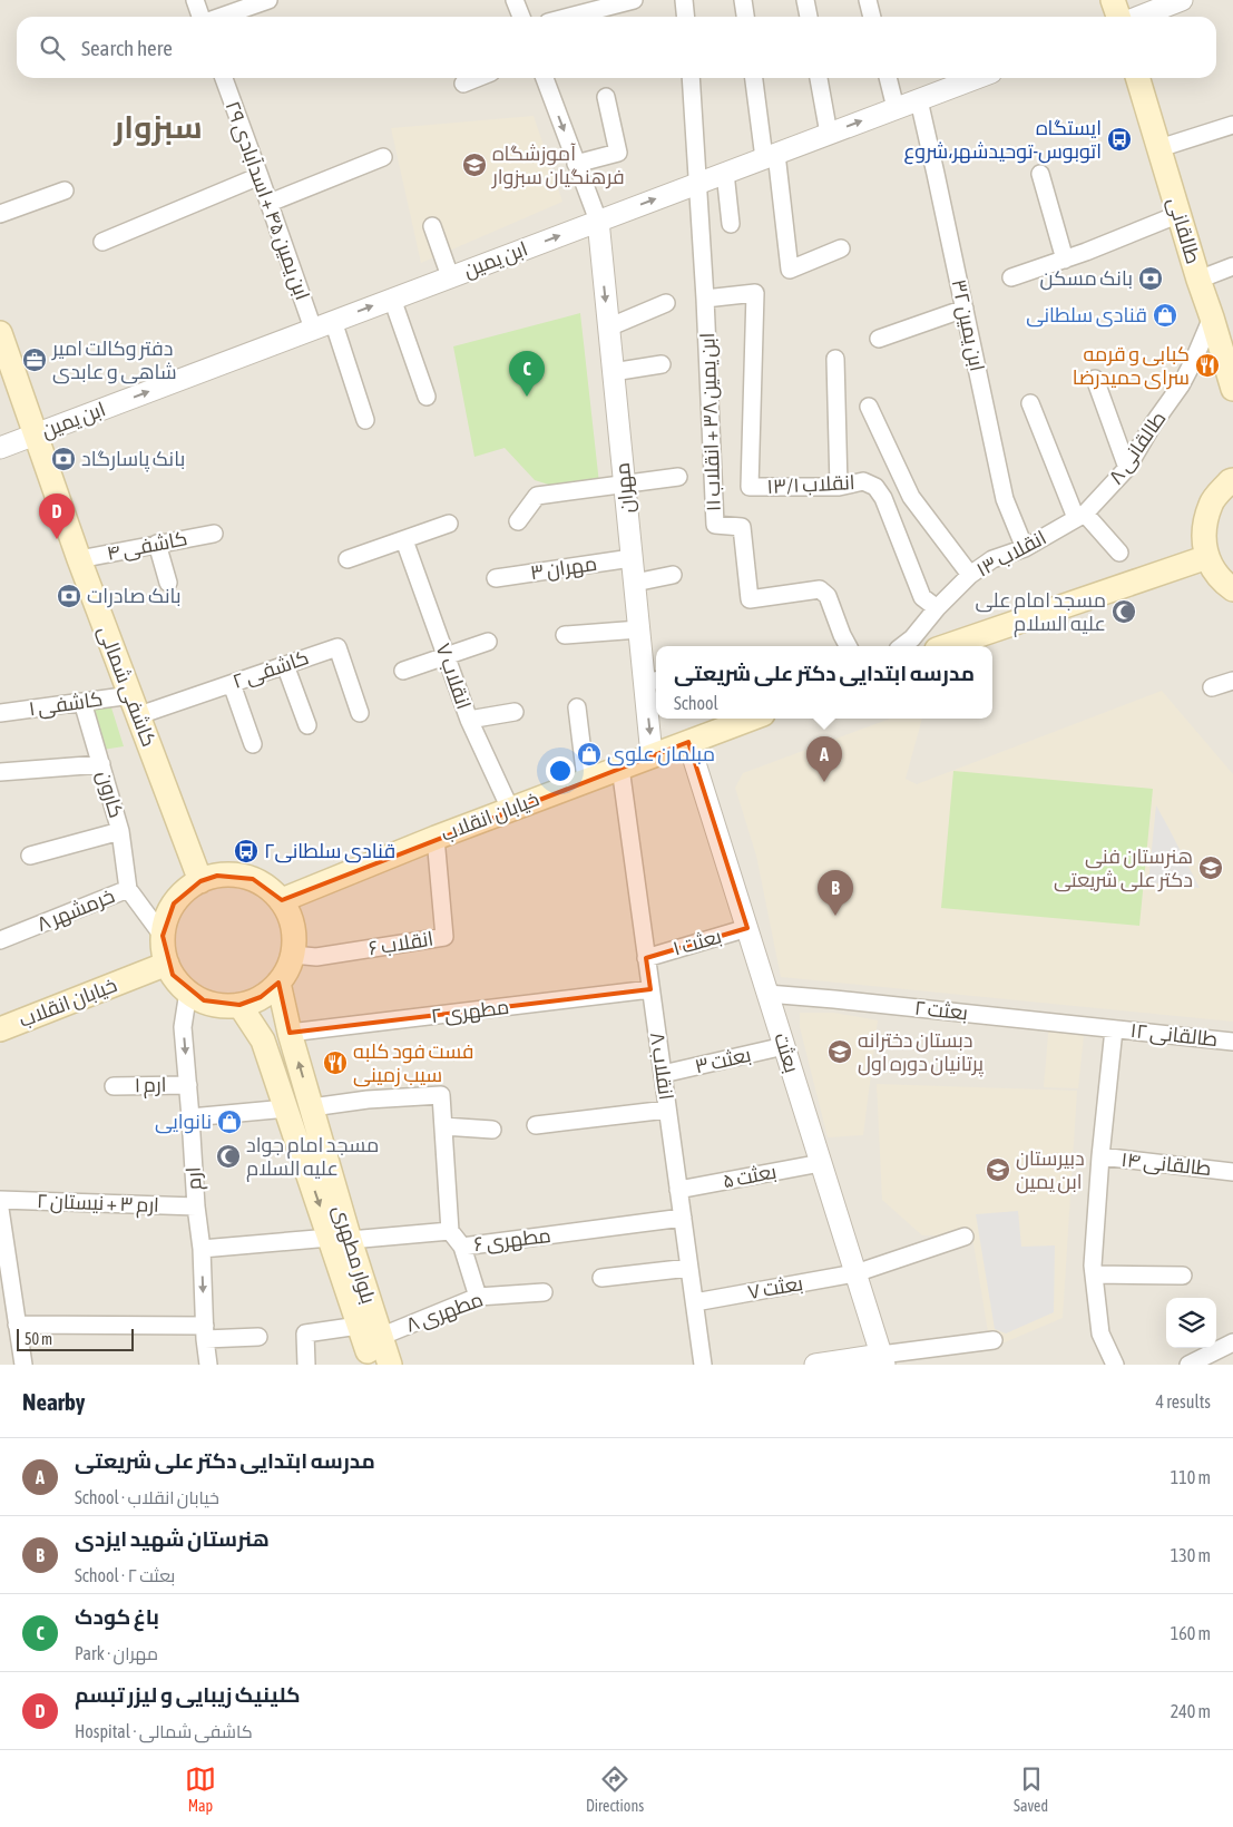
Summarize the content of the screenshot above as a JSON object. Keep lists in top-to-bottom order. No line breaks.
{"streets":{"main road":["طالقانی","کاشفی شمالی","خیابان انقلاب","بلوار مطهری"],"street":["ابن یمین ۴۵ + اسدآبادی ۲۹","ابن یمین","ابن یمین ۳۲","ابن یمین ۳۸ + انقلاب ۱۱","طالقانی ۸","انقلاب ۱۳/۱","مهران","کاشفی ۴","انقلاب ۱۳","مهران ۳","کاشفی ۲","انقلاب ۷","کاشفی ۱","کارون","خرمشهر ۸","بعثت ۱","انقلاب ۶","بعثت ۲","مطهری ۲","طالقانی ۱۲","بعثت","بعثت ۳","انقلاب ۸","ارم ۱","طالقانی ۱۴","بعثت ۵","ارم","ارم ۳ + نیستان ۲","مطهری ۶","بعثت ۷","مطهری ۸"]},"crossings":[["ابن یمین ۴۵ + اسدآبادی ۲۹","ابن یمین"],["طالقانی","طالقانی ۸"],["ابن یمین","ابن یمین ۳۲"],["ابن یمین","ابن یمین ۳۸ + انقلاب ۱۱"],["ابن یمین","مهران"],["ابن یمین","کاشفی شمالی"],["ابن یمین ۳۲","انقلاب ۱۳"],["ابن یمین ۳۸ + انقلاب ۱۱","انقلاب ۱۳/۱"],["طالقانی ۸","انقلاب ۱۳"],["انقلاب ۱۳/۱","انقلاب ۱۳"],["مهران","مهران ۳"],["مهران","خیابان انقلاب"],["کاشفی ۴","کاشفی شمالی"],["کاشفی ۲","کاشفی شمالی"],["کاشفی ۲","کاشفی ۱"],["انقلاب ۷","خیابان انقلاب"],["کاشفی شمالی","کاشفی ۱"],["کاشفی شمالی","خیابان انقلاب"],["کاشفی شمالی","خرمشهر ۸"],["کاشفی شمالی","انقلاب ۶"],["کاشفی شمالی","ارم"],["کاشفی شمالی","بلوار مطهری"],["کاشفی ۱","کارون"],["کارون","خرمشهر ۸"],["خیابان انقلاب","خرمشهر ۸"],["خیابان انقلاب","انقلاب ۶"],["خیابان انقلاب","بعثت"],["خیابان انقلاب","انقلاب ۸"],["خیابان انقلاب","ارم"],["خیابان انقلاب","بلوار مطهری"],["خرمشهر ۸","انقلاب ۶"],["خرمشهر ۸","ارم"],["خرمشهر ۸","بلوار مطهری"],["بعثت ۱","بعثت"],["بعثت ۱","انقلاب ۸"],["انقلاب ۶","ارم"],["انقلاب ۶","بلوار مطهری"],["بعثت ۲","طالقانی ۱۲"],["بعثت ۲","بعثت"],["مطهری ۲","انقلاب ۸"],["مطهری ۲","بلوار مطهری"],["بعثت","بعثت ۳"],["بعثت","بعثت ۵"],["بعثت","بعثت ۷"],["بعثت ۳","انقلاب ۸"],["انقلاب ۸","بعثت ۵"],["انقلاب ۸","مطهری ۶"],["انقلاب ۸","بعثت ۷"],["ارم ۱","ارم"],["ارم","ارم ۳ + نیستان ۲"],["ارم","مطهری ۶"],["ارم","بلوار مطهری"],["مطهری ۶","بلوار مطهری"],["بلوار مطهری","مطهری ۸"]],"one_way":["ارم"],"districts":["سبزوار"],"places":{"bus stop":["ایستگاه اتوبوس-توحیدشهر،شروع","قنادی سلطانی۲"],"school or university":["آموزشگاه فرهنگیان سبزوار","هنرستان فنی دکتر علی شریعتی","دبستان دخترانه پرتانیان دوره اول","دبیرستان ابن یمین"],"bank":["بانک مسکن","بانک پاسارگاد","بانک صادرات"],"shop":["قنادی سلطانی","مبلمان علوی","نانوایی"],"office":["دفتر وکالت امیر شاهی و عابدی"],"restaurant":["کبابی و قرمه سرای حمیدرضا","فست فود کلبه سیب زمینی"],"mosque":["مسجد امام علی علیه السلام","مسجد امام جواد علیه السلام"]},"scale_bar":"50 m","page":{"search":"Search here","pins":["C","D","A","B"],"popup":["مدرسه ابتدایی دکتر علی شریعتی","School"],"scale":"50 m","heading":["Nearby","4 results"],"list":[{"mark":"A","name":"مدرسه ابتدایی دکتر علی شریعتی","note":"School · خیابان انقلاب","value":"110 m"},{"mark":"B","name":"هنرستان شهید ایزدی","note":"School · بعثت ۲","value":"130 m"},{"mark":"C","name":"باغ کودک","note":"Park · مهران","value":"160 m"},{"mark":"D","name":"کلینیک زیبایی و لیزر تبسم","note":"Hospital · کاشفی شمالی","value":"240 m"}],"nav":["Map","Directions","Saved"]}}
